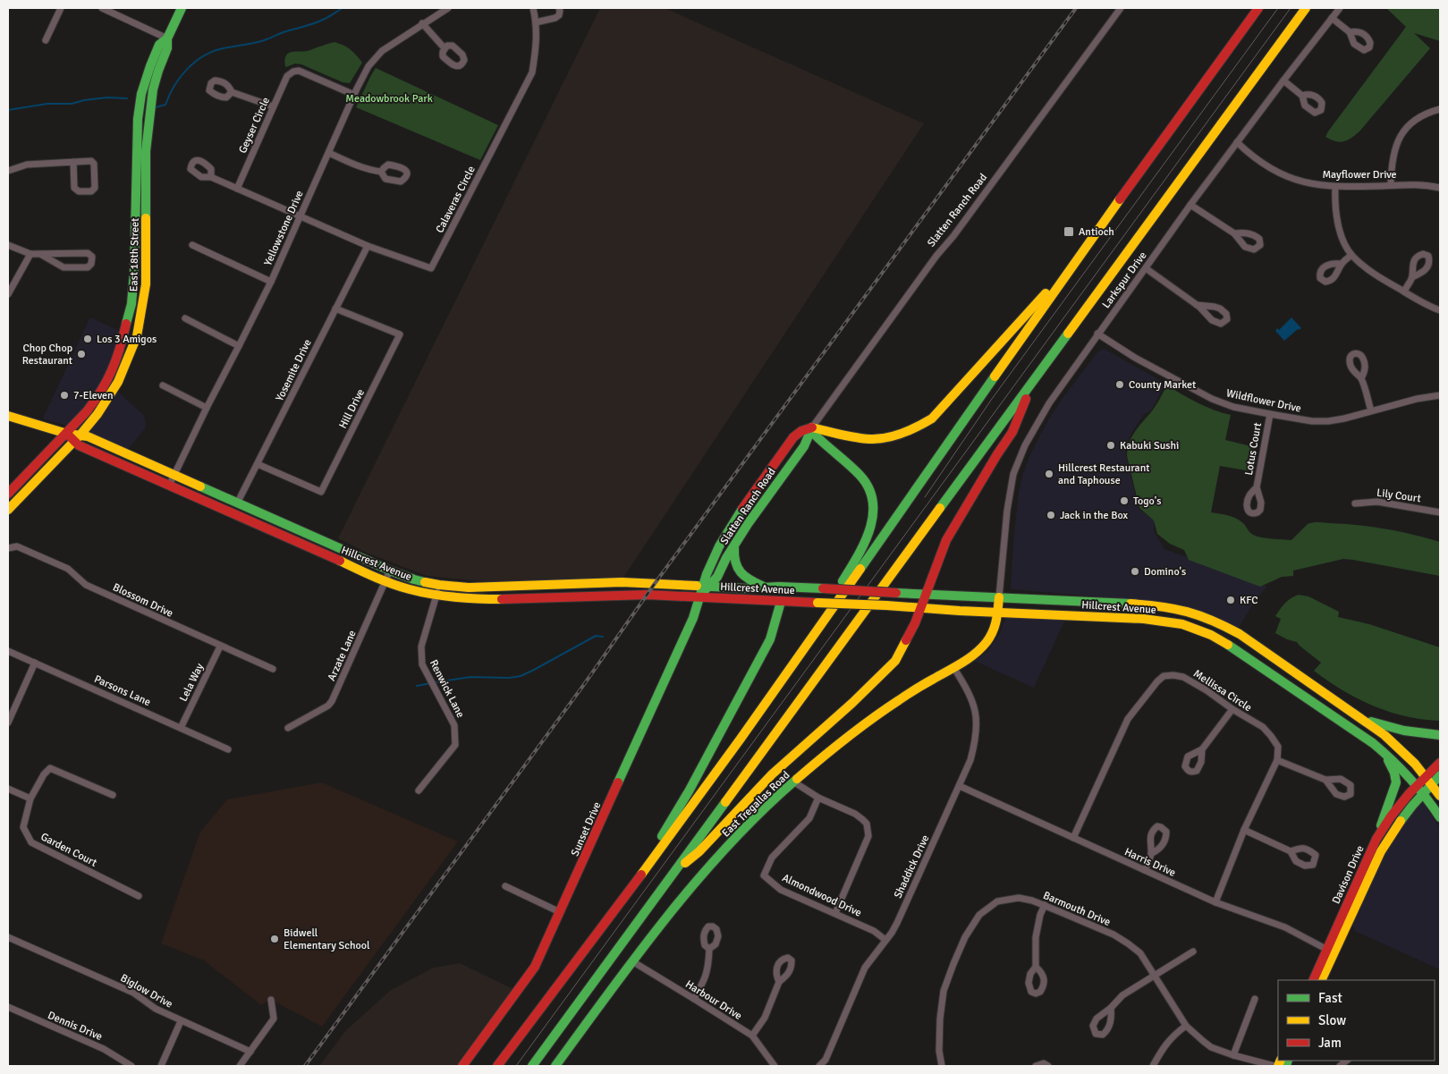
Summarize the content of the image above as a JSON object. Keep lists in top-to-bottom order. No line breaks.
{"streets":{"main road":["Slatten Ranch Road","East 18th Street","Hillcrest Avenue","East Tregallas Road","Sunset Drive","Davison Drive"],"street":["Geyser Circle","Mayflower Drive","Calaveras Circle","Yellowstone Drive","Larkspur Drive","Yosemite Drive","Wildflower Drive","Hill Drive","Lotus Court","Lily Court","Blossom Drive","Arzate Lane","Lela Way","Renwick Lane","Parsons Lane","Mellissa Circle","Garden Court","Harris Drive","Shaddick Drive","Almondwood Drive","Barmouth Drive","Biglow Drive","Harbour Drive","Dennis Drive"]},"crossings":[["Geyser Circle","Yellowstone Drive"],["Mayflower Drive","Larkspur Drive"],["Calaveras Circle","Yellowstone Drive"],["Calaveras Circle","Yosemite Drive"],["Slatten Ranch Road","Hillcrest Avenue"],["Slatten Ranch Road","Sunset Drive"],["Yellowstone Drive","Hillcrest Avenue"],["East 18th Street","Hillcrest Avenue"],["Larkspur Drive","Wildflower Drive"],["Larkspur Drive","Hillcrest Avenue"],["Larkspur Drive","East Tregallas Road"],["Yosemite Drive","Hill Drive"],["Yosemite Drive","Hillcrest Avenue"],["Wildflower Drive","Lotus Court"],["Hillcrest Avenue","Arzate Lane"],["Hillcrest Avenue","Renwick Lane"],["Hillcrest Avenue","East Tregallas Road"],["Hillcrest Avenue","Sunset Drive"],["Hillcrest Avenue","Davison Drive"],["Blossom Drive","Lela Way"],["Lela Way","Parsons Lane"],["Mellissa Circle","Harris Drive"],["East Tregallas Road","Shaddick Drive"],["East Tregallas Road","Harbour Drive"],["Harris Drive","Shaddick Drive"],["Harris Drive","Davison Drive"],["Shaddick Drive","Almondwood Drive"]],"parks":["Meadowbrook Park"],"places":{"transit":["Antioch"],"other":["Los 3 Amigos","Chop Chop Restaurant","County Market","7-Eleven","Kabuki Sushi","Hillcrest Restaurant and Taphouse","Togo's","Jack in the Box","Domino's","KFC","Bidwell Elementary School"]},"legend":["Fast","Slow","Jam"]}
